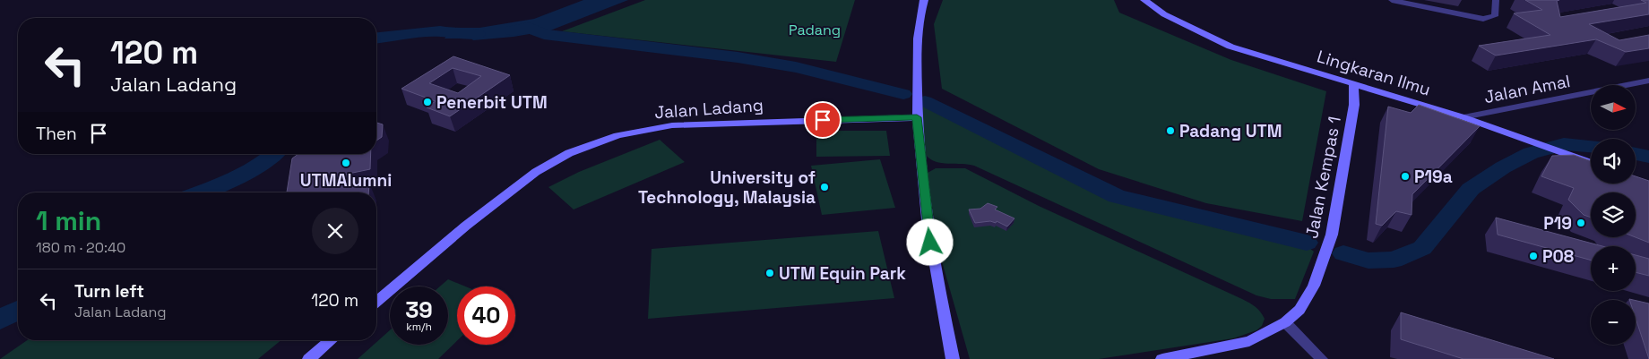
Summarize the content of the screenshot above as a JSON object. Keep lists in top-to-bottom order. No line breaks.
{"streets":{"street":["Lingkaran Ilmu","Jalan Amal","Jalan Ladang","Jalan Kempas 1"]},"crossings":[["Lingkaran Ilmu","Jalan Amal"],["Lingkaran Ilmu","Jalan Kempas 1"]],"parks":["Padang"],"places":["Penerbit UTM","Padang UTM","UTMAlumni","P19a","University of Technology, Malaysia","P19","P08","UTM Equin Park"],"north":"right","page":{"turn":["120 m","Jalan Ladang"],"map_buttons":["+","−"],"then":"Then","heading":["1 min","180 m · 20:40"],"list":[{"name":"Turn left","note":"Jalan Ladang","value":"120 m"}],"speed":"39 km/h","limit":"40"}}
